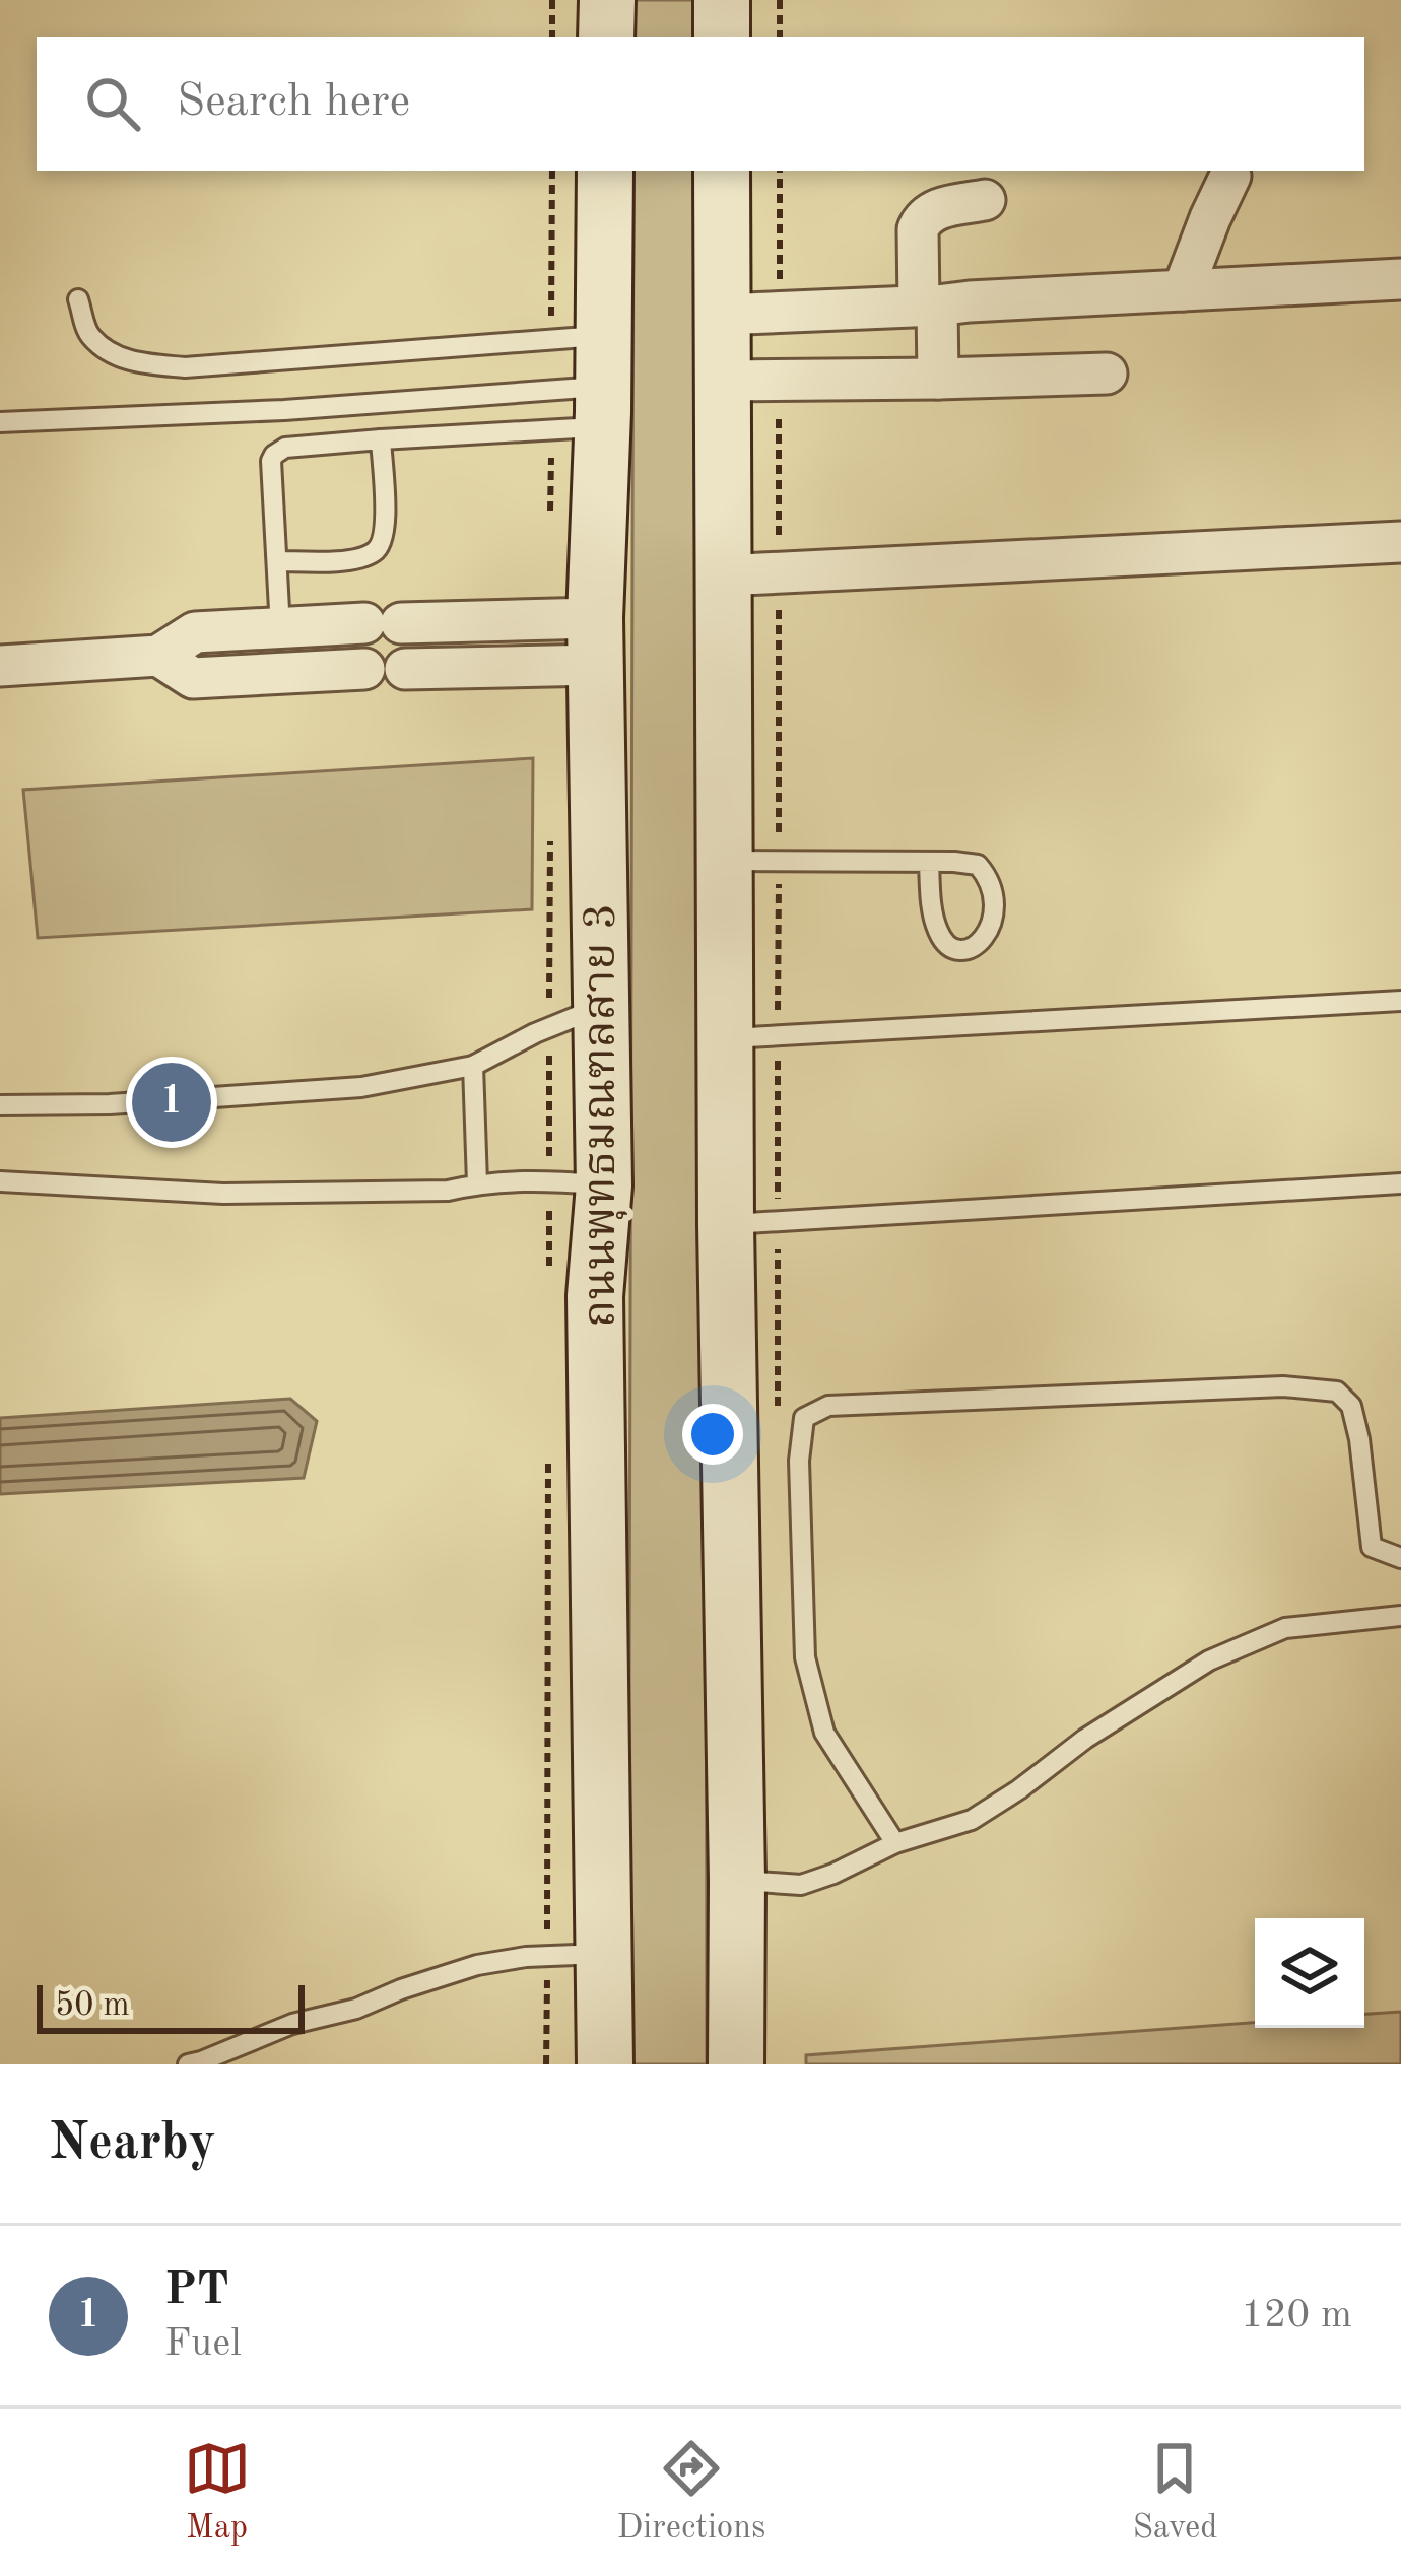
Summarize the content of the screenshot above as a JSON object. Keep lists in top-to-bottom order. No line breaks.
{"streets":{"main road":["ถนนพุทธมณฑลสาย 3"]},"scale_bar":"50 m","page":{"search":"Search here","pins":"1","scale":"50 m","heading":"Nearby","list":[{"mark":"1","name":"PT","note":"Fuel","value":"120 m"}],"nav":["Map","Directions","Saved"]}}
